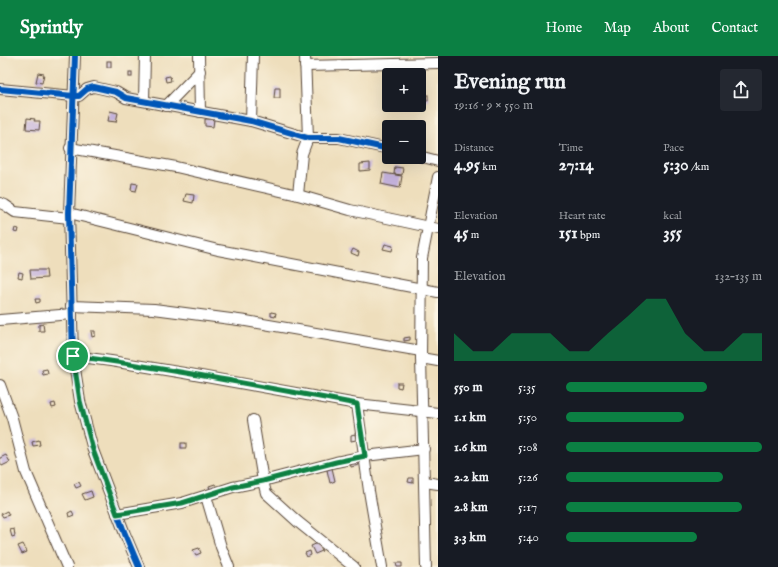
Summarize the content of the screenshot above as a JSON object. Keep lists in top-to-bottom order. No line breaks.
{"page":{"header":"Sprintly","nav":["Home","Map","About","Contact"],"heading":["Evening run","19:16 · 9 × 550 m"],"map_buttons":["+","−"],"stats":[["Distance","4.95 km"],["Time","27:14"],["Pace","5:30 /km"],["Elevation","45 m"],["Heart rate","151 bpm"],["kcal","355"]],"chart":["Elevation","132–135 m"],"list":[{"name":"550 m","note":"5:35"},{"name":"1.1 km","note":"5:50"},{"name":"1.6 km","note":"5:08"},{"name":"2.2 km","note":"5:26"},{"name":"2.8 km","note":"5:17"},{"name":"3.3 km","note":"5:40"}]}}
